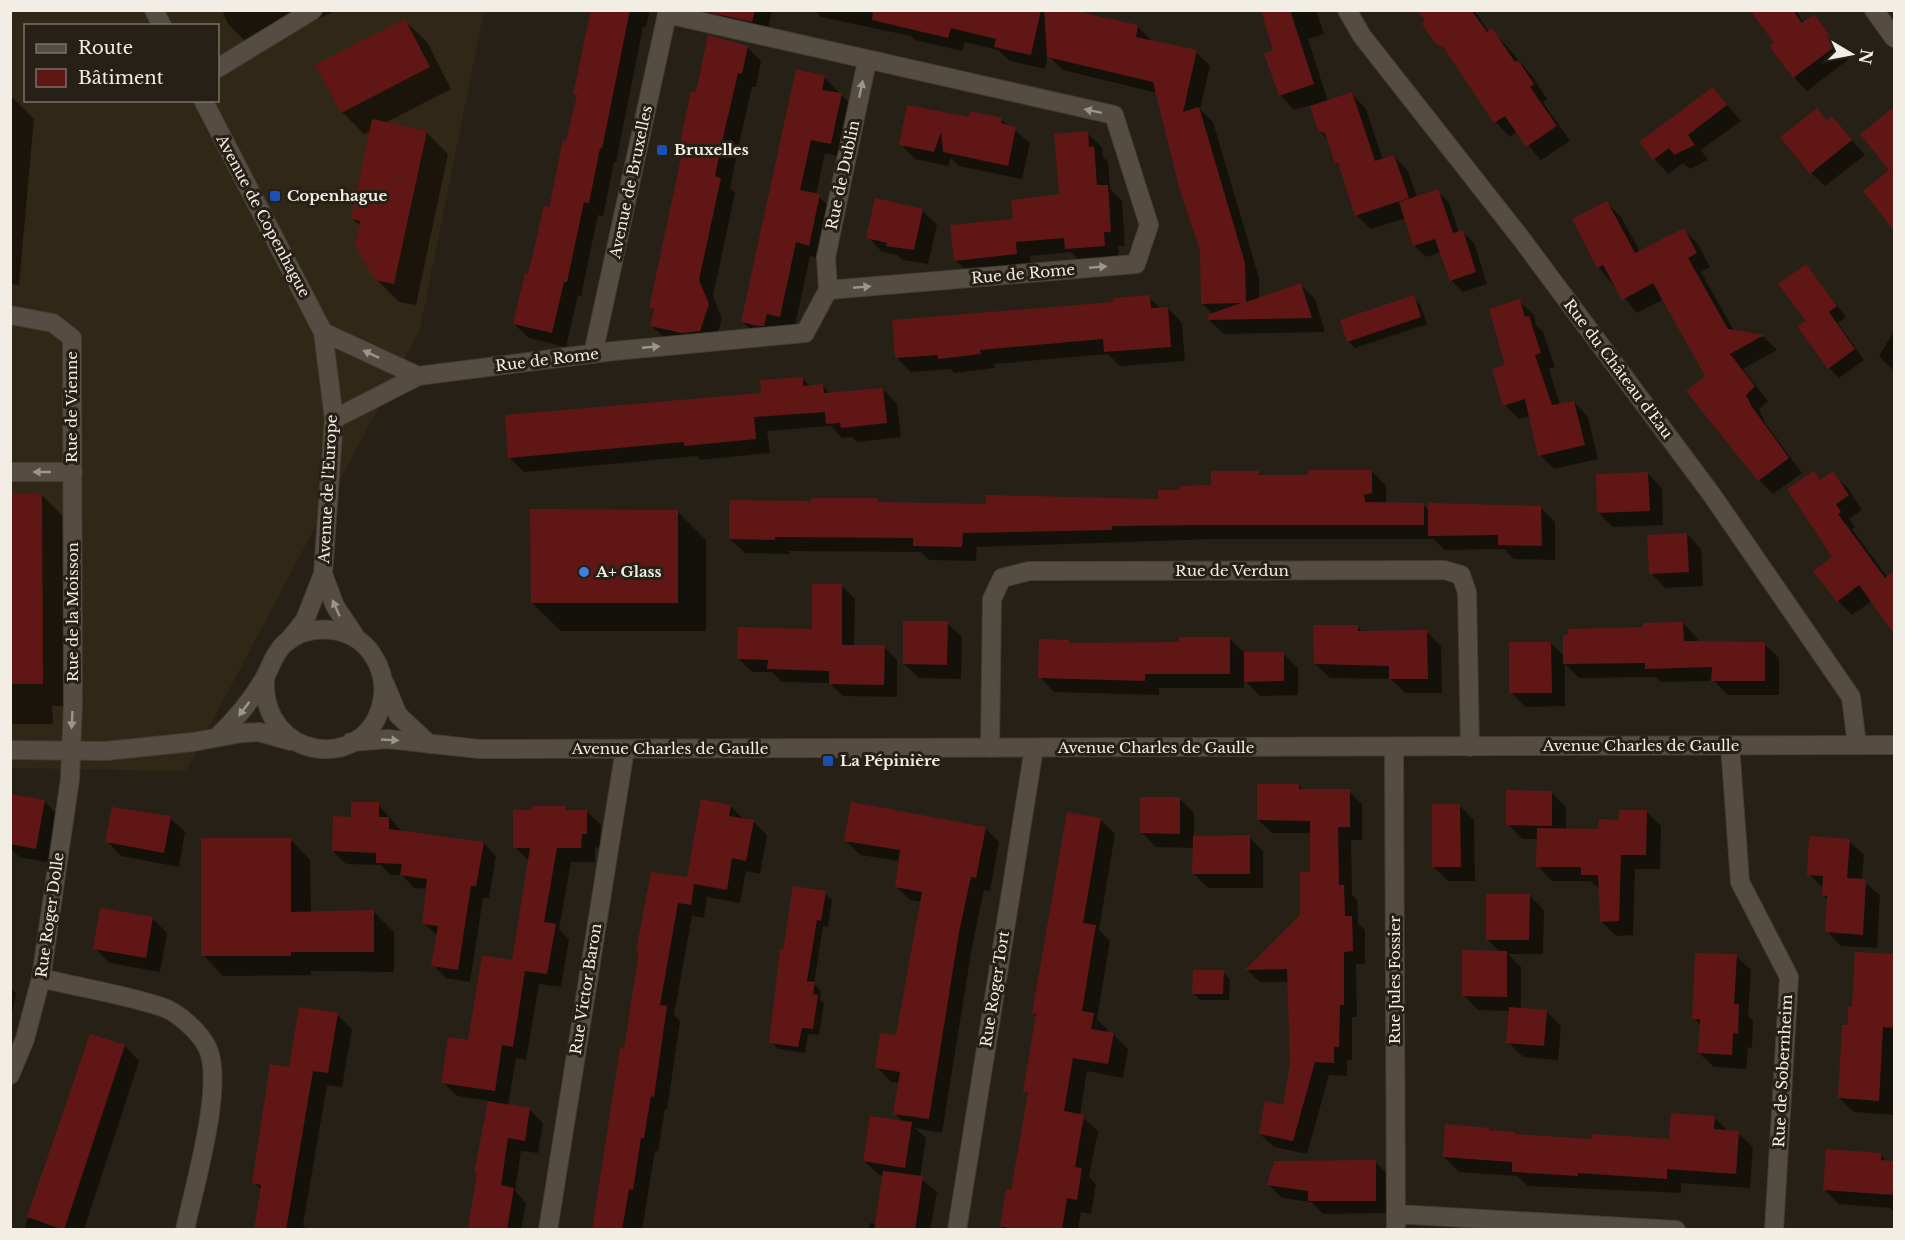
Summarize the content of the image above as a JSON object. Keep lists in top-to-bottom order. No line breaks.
{"streets":{"street":["Rue de Dublin","Avenue de Bruxelles","Avenue de Copenhague","Rue de Rome","Rue du Château d'Eau","Rue de Vienne","Avenue de l'Europe","Rue de Verdun","Rue de la Moisson","Avenue Charles de Gaulle","Rue Roger Dolle","Rue Jules Fossier","Rue Victor Baron","Rue Roger Tort","Rue de Sobernheim"]},"crossings":[["Rue de Dublin","Rue de Rome"],["Avenue de Bruxelles","Rue de Rome"],["Avenue de Copenhague","Avenue de l'Europe"],["Rue de Rome","Avenue de l'Europe"],["Rue du Château d'Eau","Avenue Charles de Gaulle"],["Rue de Vienne","Rue de la Moisson"],["Avenue de l'Europe","Avenue Charles de Gaulle"],["Rue de Verdun","Avenue Charles de Gaulle"],["Rue de la Moisson","Rue Roger Dolle"],["Avenue Charles de Gaulle","Rue Jules Fossier"],["Avenue Charles de Gaulle","Rue Victor Baron"],["Avenue Charles de Gaulle","Rue Roger Tort"],["Avenue Charles de Gaulle","Rue de Sobernheim"]],"one_way":["Rue de Dublin","Rue de la Moisson"],"places":{"transit":["Bruxelles","Copenhague","La Pépinière"],"other":["A+ Glass"]},"legend":["Route","Bâtiment"],"north":"right"}
